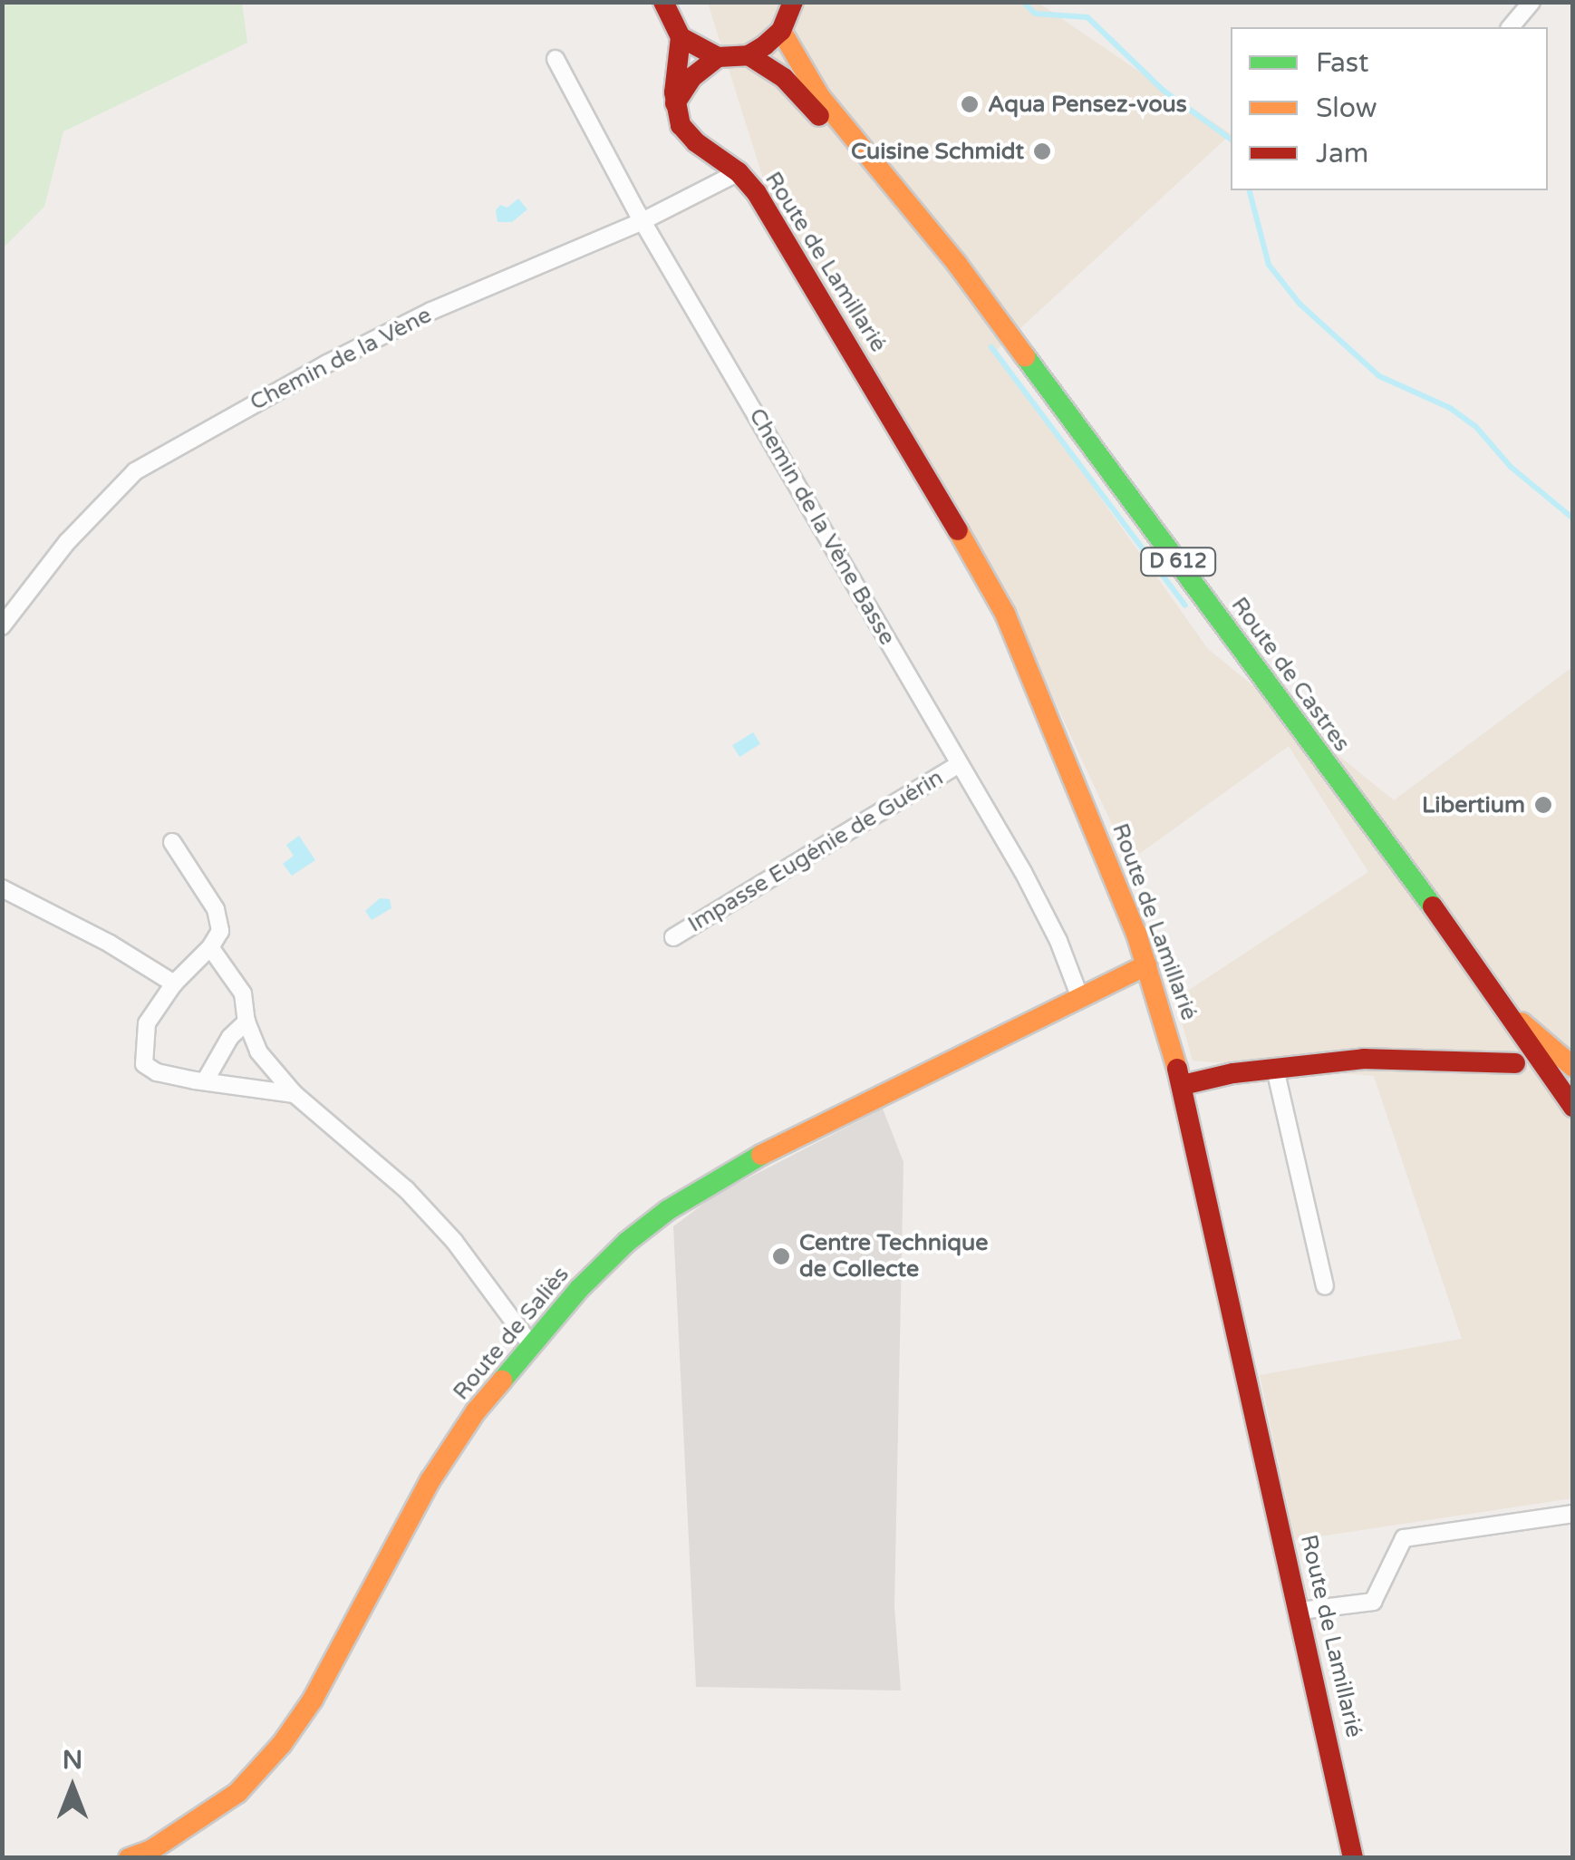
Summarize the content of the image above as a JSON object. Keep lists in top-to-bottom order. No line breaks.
{"streets":{"main road":["Route de Lamillarié","D 612","Route de Castres","Route de Saliès"],"street":["Chemin de la Vène","Chemin de la Vène Basse","Impasse Eugénie de Guérin"]},"crossings":[["Route de Lamillarié","Chemin de la Vène"],["Route de Lamillarié","Route de Saliès"],["Chemin de la Vène","Chemin de la Vène Basse"],["Chemin de la Vène Basse","Impasse Eugénie de Guérin"],["Chemin de la Vène Basse","Route de Saliès"]],"places":["Aqua Pensez-vous","Cuisine Schmidt","Libertium","Centre Technique de Collecte"],"legend":["Fast","Slow","Jam"],"north":"top"}
